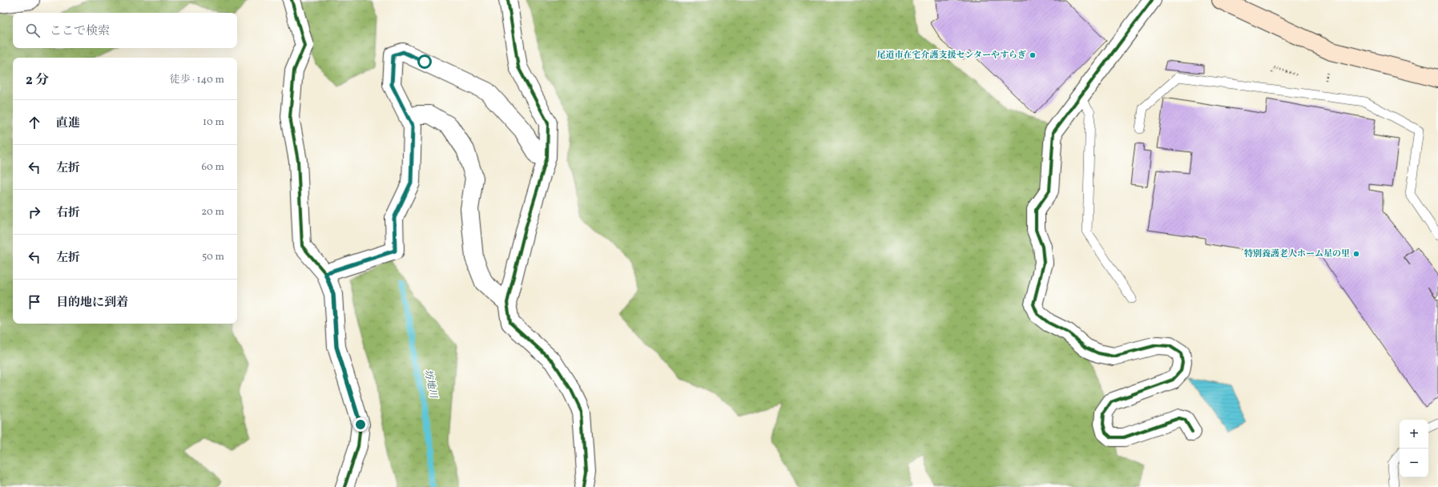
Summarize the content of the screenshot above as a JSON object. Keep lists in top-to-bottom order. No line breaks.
{"water":["坊地川"],"places":["尾道市在宅介護支援センターやすらぎ","特別養護老人ホーム星の里"],"page":{"search":"ここで検索","heading":["2 分","徒歩 · 140 m"],"list":[["直進","10 m"],["左折","60 m"],["右折","20 m"],["左折","50 m"],"目的地に到着"],"map_buttons":["+","−"]}}
